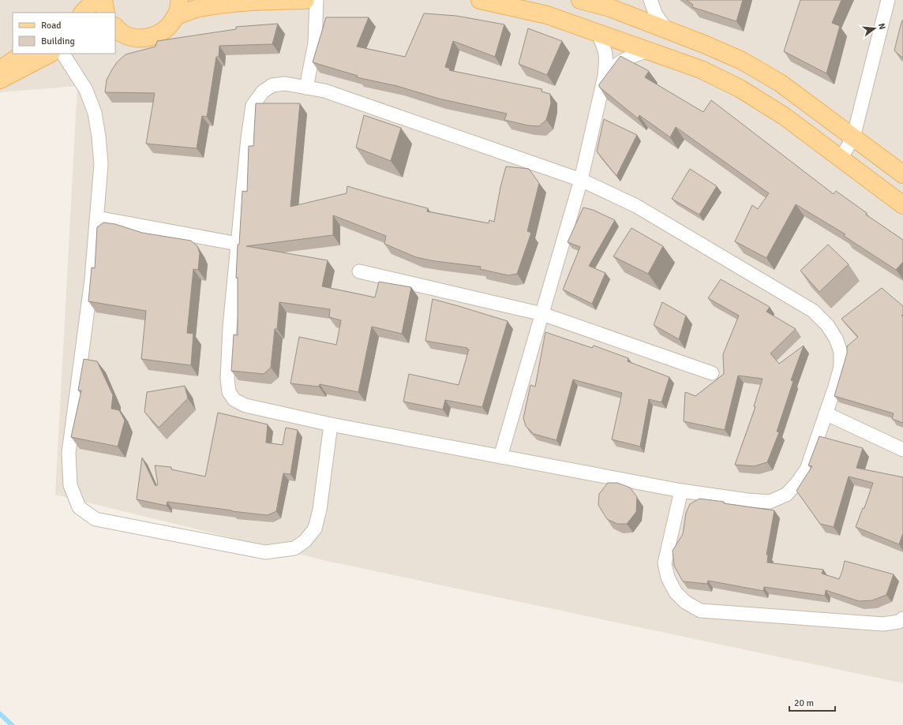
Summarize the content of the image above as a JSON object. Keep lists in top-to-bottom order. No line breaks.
{"legend":["Road","Building"],"scale_bar":"20 m","north":"right"}
